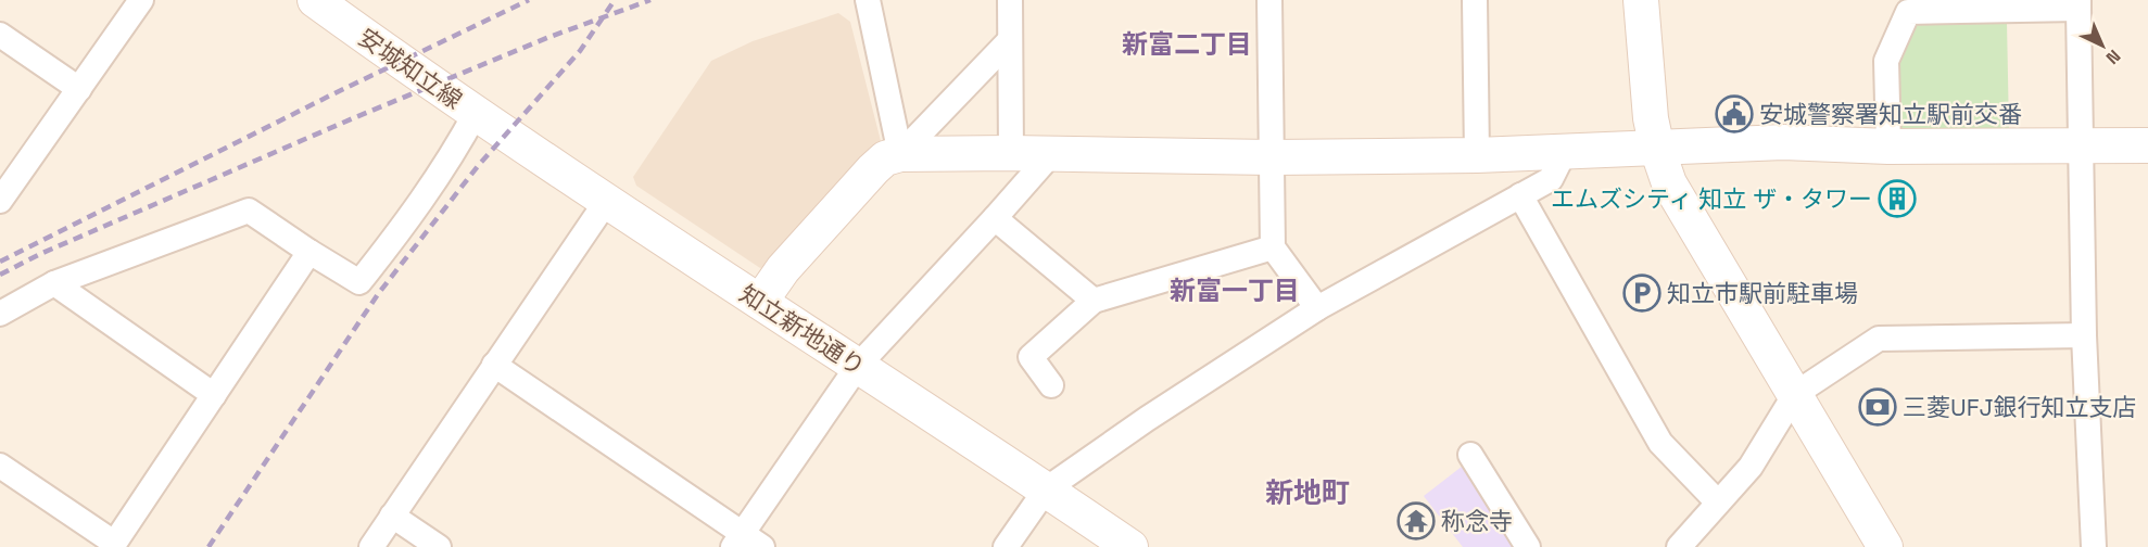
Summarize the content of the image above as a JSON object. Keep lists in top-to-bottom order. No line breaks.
{"streets":{"street":["安城知立線","知立新地通り"]},"crossings":[["安城知立線","知立新地通り"]],"districts":["新富二丁目","新富一丁目","新地町"],"places":{"public building":["安城警察署知立駅前交番"],"building":["エムズシティ 知立 ザ・タワー"],"parking":["知立市駅前駐車場"],"bank":["三菱UFJ銀行知立支店"],"temple":["称念寺"]},"north":"bottom right"}
